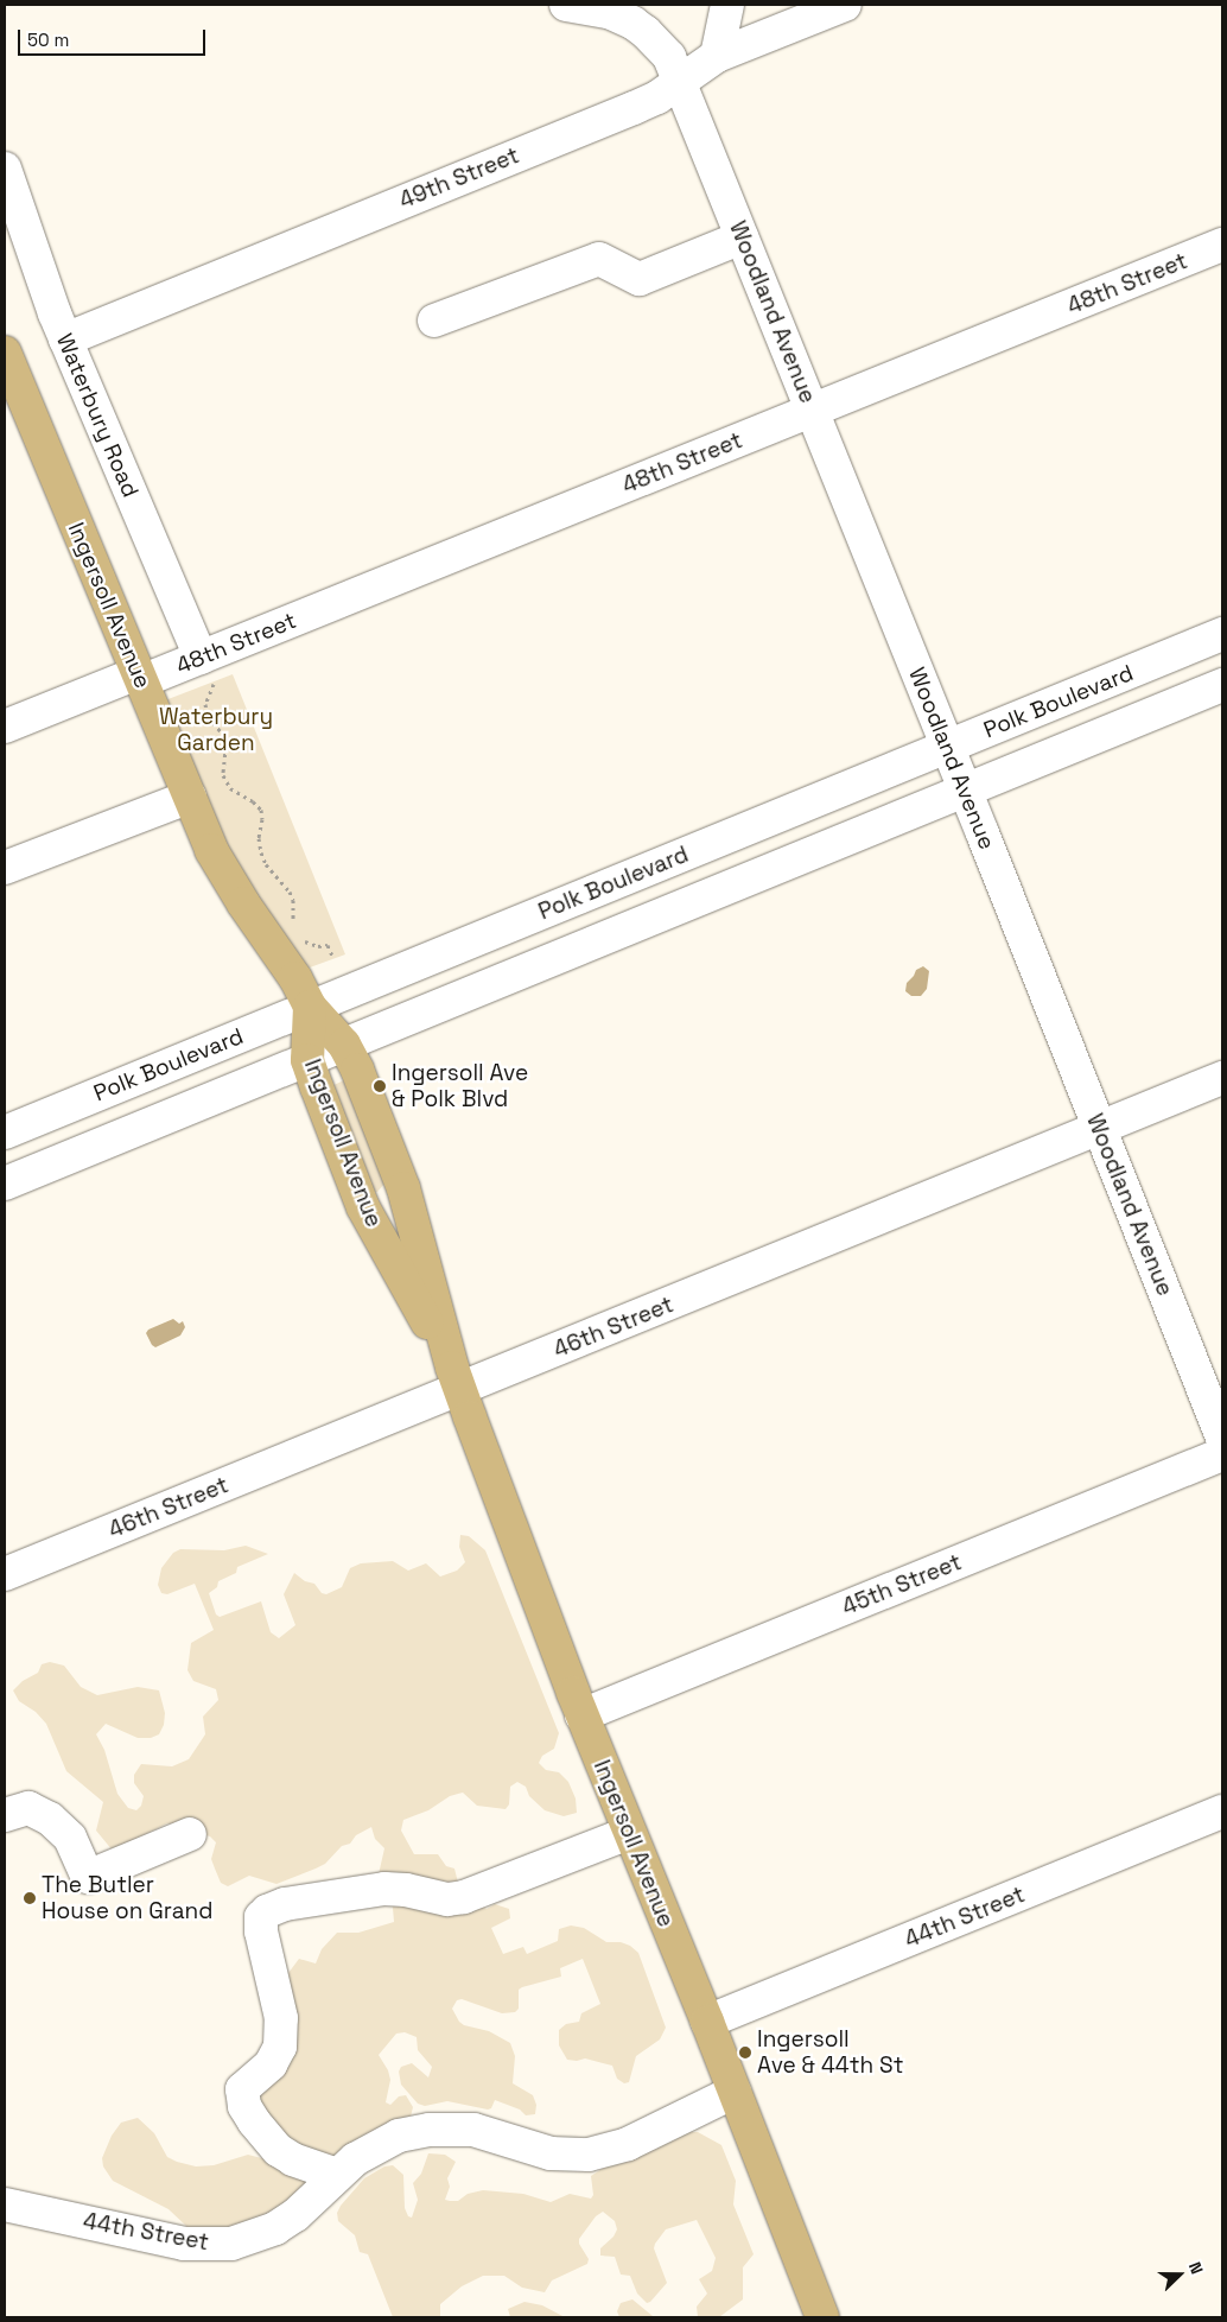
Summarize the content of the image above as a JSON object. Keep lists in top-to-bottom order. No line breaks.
{"streets":{"main road":["Ingersoll Avenue"],"street":["49th Street","48th Street","Woodland Avenue","Waterbury Road","Polk Boulevard","46th Street","45th Street","44th Street"]},"crossings":[["49th Street","Woodland Avenue"],["49th Street","Waterbury Road"],["48th Street","Woodland Avenue"],["48th Street","Waterbury Road"],["48th Street","Ingersoll Avenue"],["Woodland Avenue","Polk Boulevard"],["Woodland Avenue","46th Street"],["Ingersoll Avenue","Polk Boulevard"],["Ingersoll Avenue","46th Street"],["Ingersoll Avenue","45th Street"],["Ingersoll Avenue","44th Street"]],"parks":["Waterbury Garden"],"places":["Ingersoll Ave & Polk Blvd","The Butler House on Grand","Ingersoll Ave & 44th St"],"scale_bar":"50 m","north":"right"}
